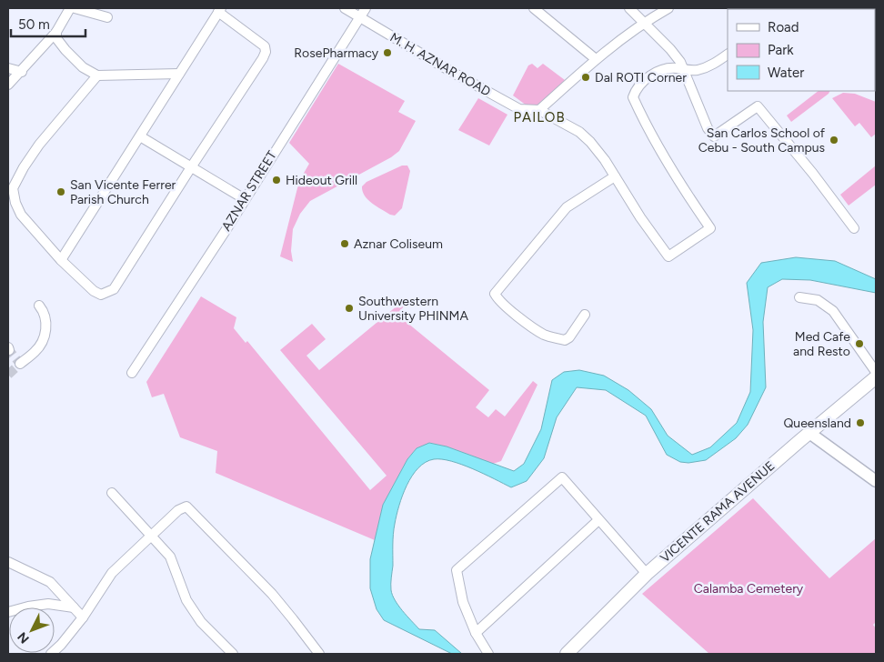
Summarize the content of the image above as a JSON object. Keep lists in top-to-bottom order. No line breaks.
{"streets":{"main road":["VICENTE RAMA AVENUE"],"street":["M. H. AZNAR ROAD","AZNAR STREET"]},"crossings":[["M. H. AZNAR ROAD","AZNAR STREET"]],"districts":["PAILOB"],"parks":["Calamba Cemetery"],"places":["RosePharmacy","Dal ROTI Corner","San Carlos School of Cebu - South Campus","Hideout Grill","San Vicente Ferrer Parish Church","Aznar Coliseum","Southwestern University PHINMA","Med Cafe and Resto","Queensland"],"legend":["Road","Park","Water"],"scale_bar":"50 m","north":"bottom left"}
